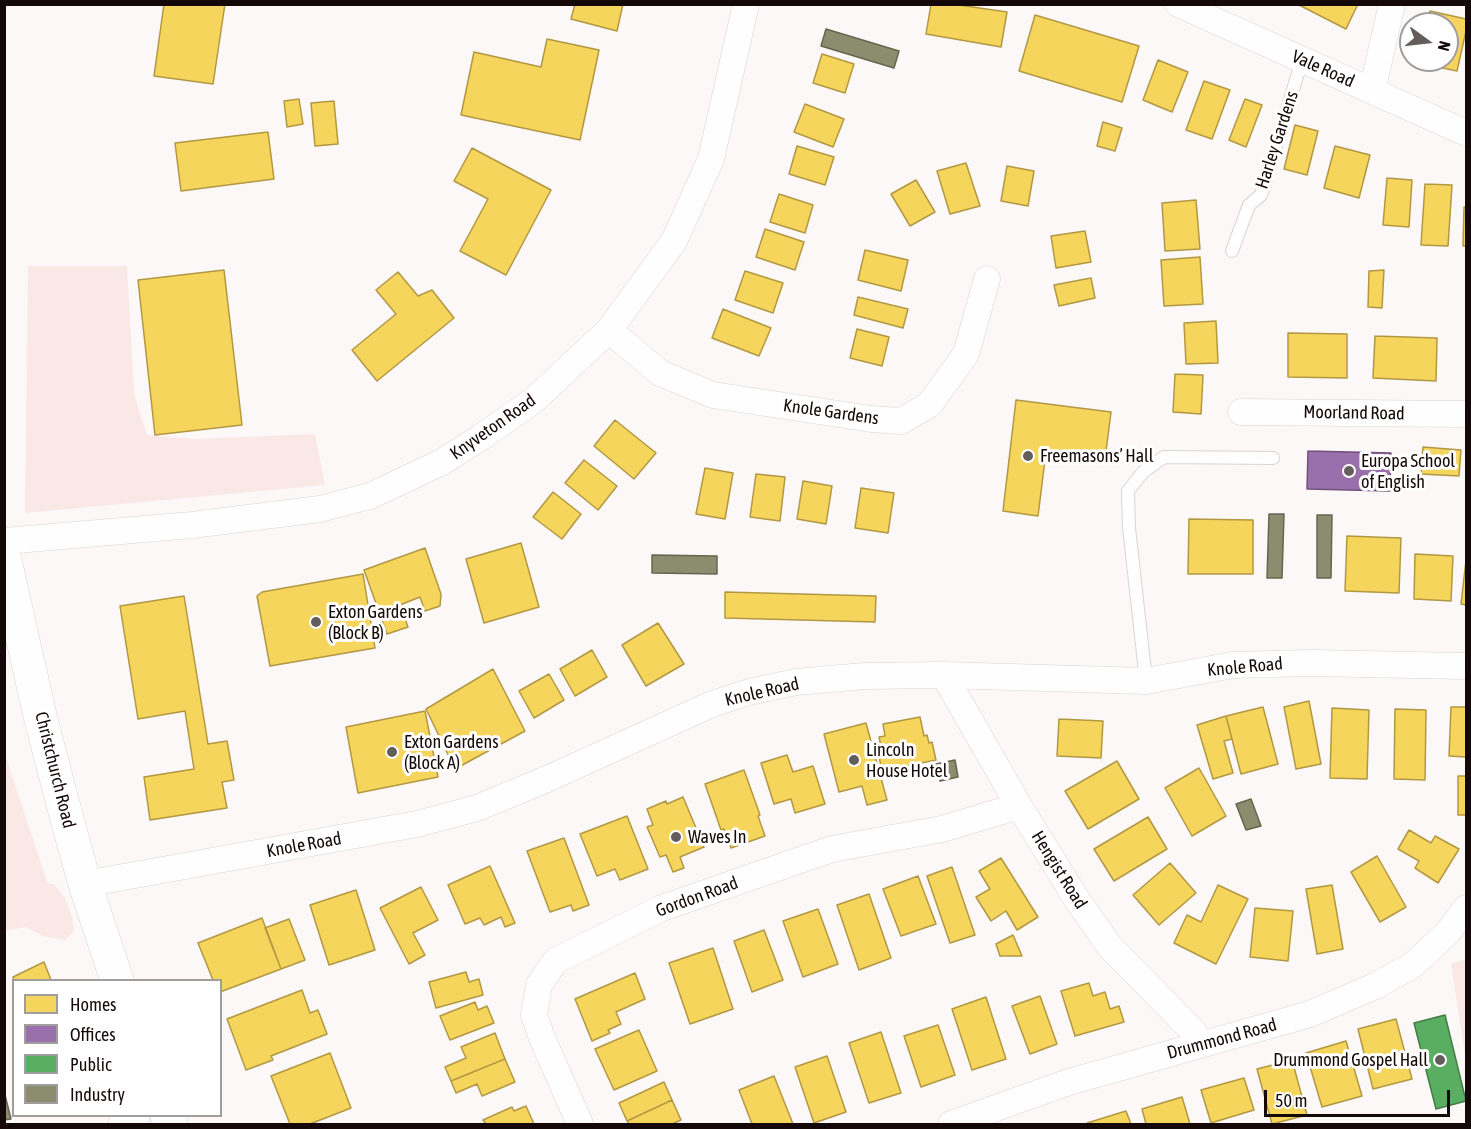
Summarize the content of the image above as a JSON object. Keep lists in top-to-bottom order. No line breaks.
{"streets":{"main road":["Christchurch Road"],"street":["Vale Road","Knole Gardens","Moorland Road","Knyveton Road","Knole Road","Hengist Road","Gordon Road","Drummond Road"],"lane":["Harley Gardens"]},"crossings":[["Vale Road","Harley Gardens"],["Knole Gardens","Knyveton Road"],["Knole Road","Christchurch Road"],["Knole Road","Hengist Road"],["Hengist Road","Gordon Road"],["Hengist Road","Drummond Road"]],"places":["Freemasons’ Hall","Europa School of English","Exton Gardens (Block B)","Exton Gardens (Block A)","Lincoln House Hotel","Waves In","Drummond Gospel Hall"],"legend":["Homes","Offices","Public","Industry"],"scale_bar":"50 m","north":"right"}
